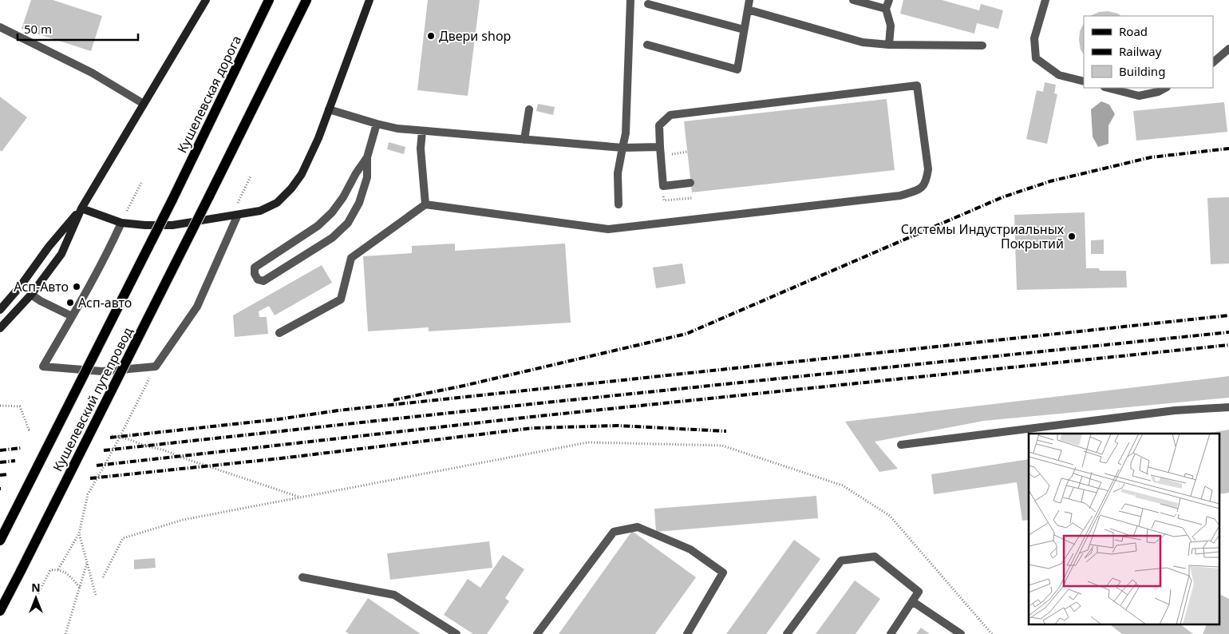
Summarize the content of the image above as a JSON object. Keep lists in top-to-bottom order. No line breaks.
{"streets":{"main road":["Кушелевская дорога","Кушелевский путепровод"]},"crossings":[["Кушелевская дорога","Кушелевский путепровод"]],"places":["Двери shop","Системы Индустриальных Покрытий","Асп-Авто","Асп-авто"],"legend":["Road","Railway","Building"],"scale_bar":"50 m","north":"top"}
